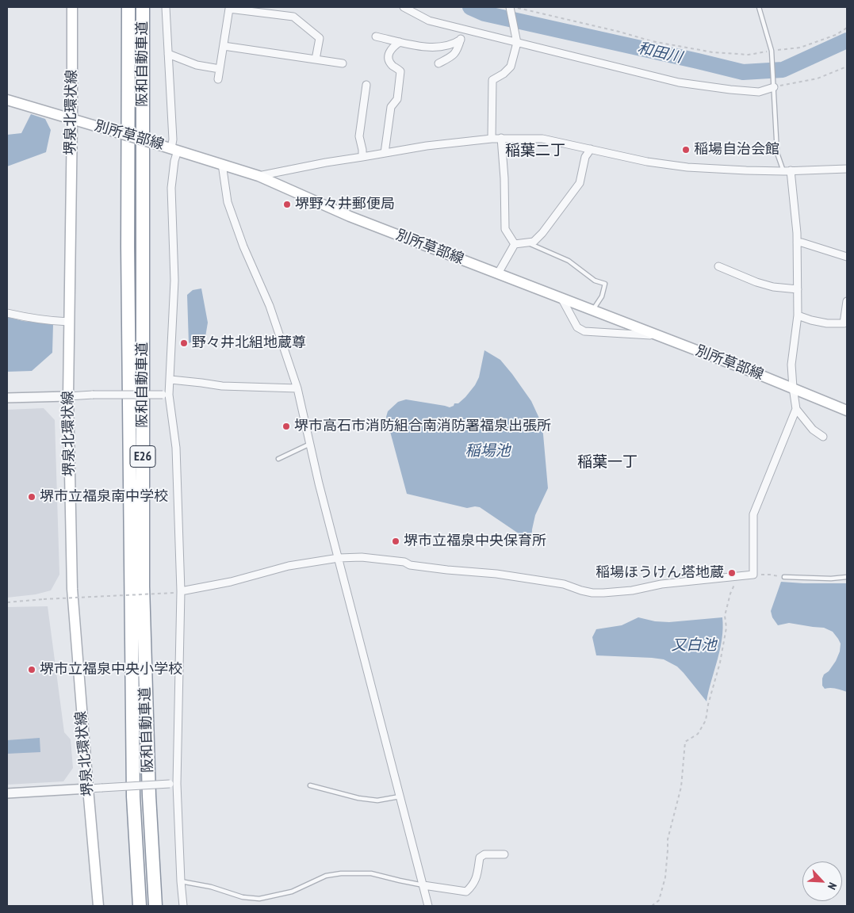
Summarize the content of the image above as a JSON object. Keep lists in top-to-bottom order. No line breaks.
{"streets":{"highway":["阪和自動車道","E26"],"main road":["堺泉北環状線","別所草部線"]},"crossings":[["堺泉北環状線","別所草部線"]],"districts":["稲葉二丁","稲葉一丁"],"water":["和田川","稲場池","又白池"],"places":["稲場自治会館","堺野々井郵便局","野々井北組地蔵尊","堺市高石市消防組合南消防署福泉出張所","堺市立福泉南中学校","堺市立福泉中央保育所","稲場ほうけん塔地蔵","堺市立福泉中央小学校"],"north":"bottom right"}
